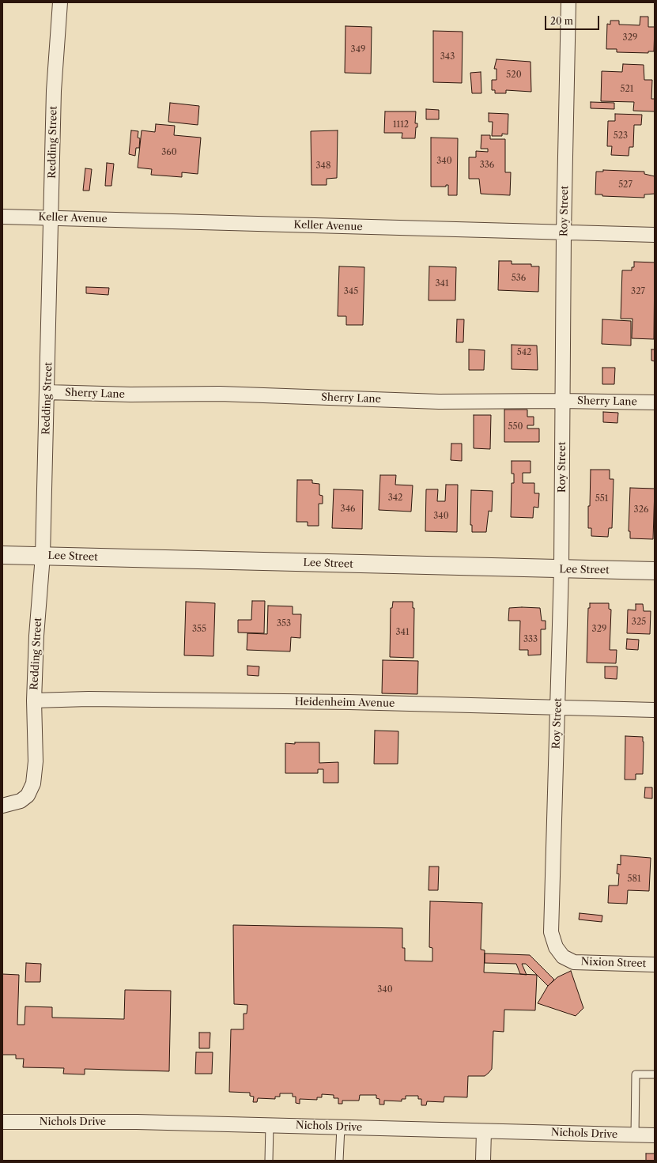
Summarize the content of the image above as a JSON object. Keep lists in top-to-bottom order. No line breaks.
{"streets":{"street":["Redding Street","Roy Street","Keller Avenue","Sherry Lane","Lee Street","Heidenheim Avenue","Nixion Street","Nichols Drive"]},"crossings":[["Redding Street","Keller Avenue"],["Redding Street","Sherry Lane"],["Redding Street","Lee Street"],["Redding Street","Heidenheim Avenue"],["Roy Street","Keller Avenue"],["Roy Street","Sherry Lane"],["Roy Street","Lee Street"],["Roy Street","Heidenheim Avenue"],["Roy Street","Nixion Street"]],"house_numbers":["329","349","343","520","521","1112","523","360","340","336","348","527","536","341","345","327","542","550","342","551","346","326","340","325","353","355","329","341","333","581","340"],"scale_bar":"20 m"}
